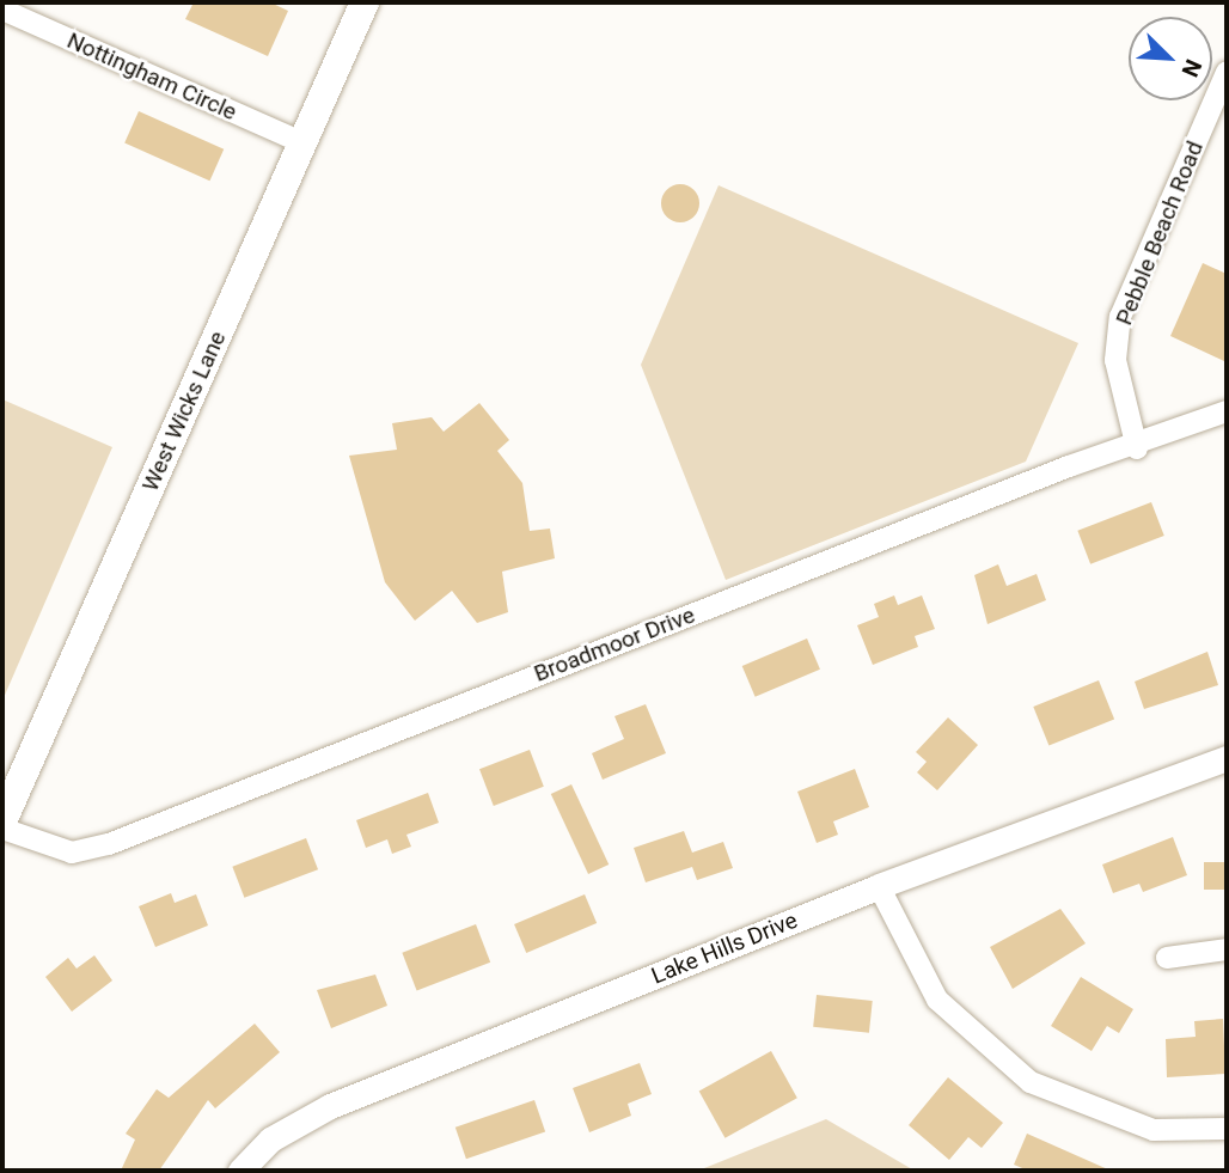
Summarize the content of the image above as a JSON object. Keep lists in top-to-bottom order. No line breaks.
{"streets":{"main road":["West Wicks Lane"],"street":["Nottingham Circle","Pebble Beach Road","Broadmoor Drive","Lake Hills Drive"]},"crossings":[["Nottingham Circle","West Wicks Lane"],["Pebble Beach Road","Broadmoor Drive"]],"north":"bottom right"}
